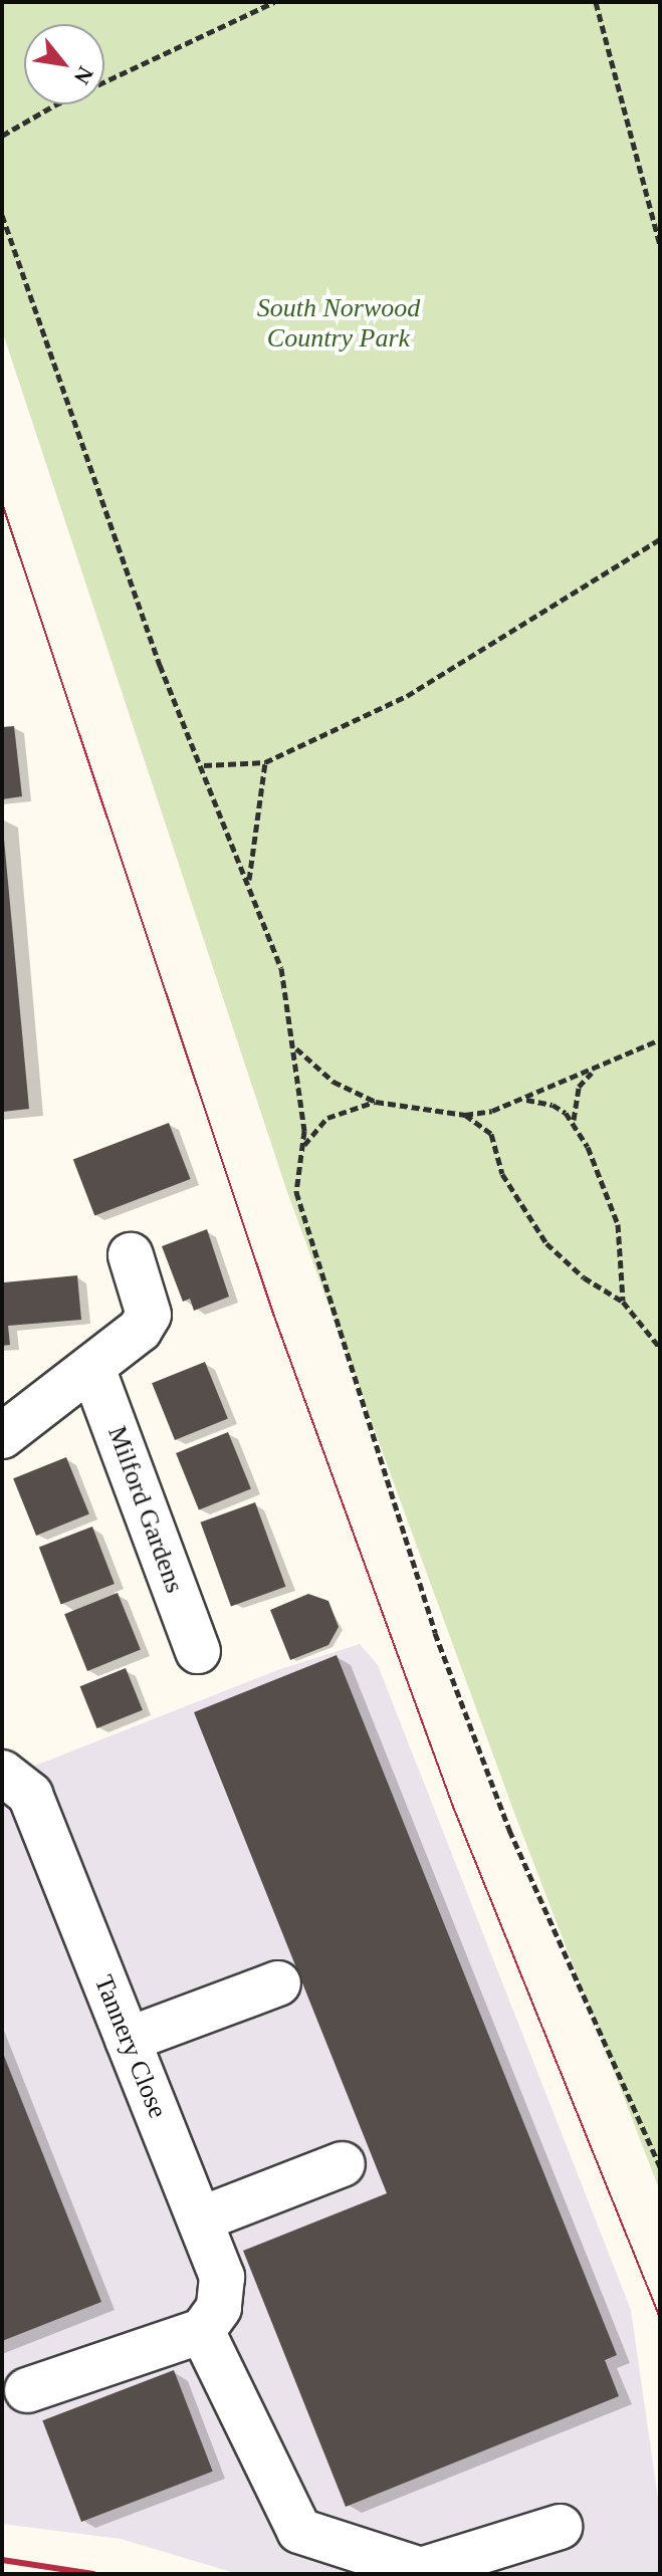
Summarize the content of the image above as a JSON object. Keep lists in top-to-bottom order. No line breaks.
{"streets":{"street":["Milford Gardens","Tannery Close"]},"parks":["South Norwood Country Park"],"north":"bottom right"}
